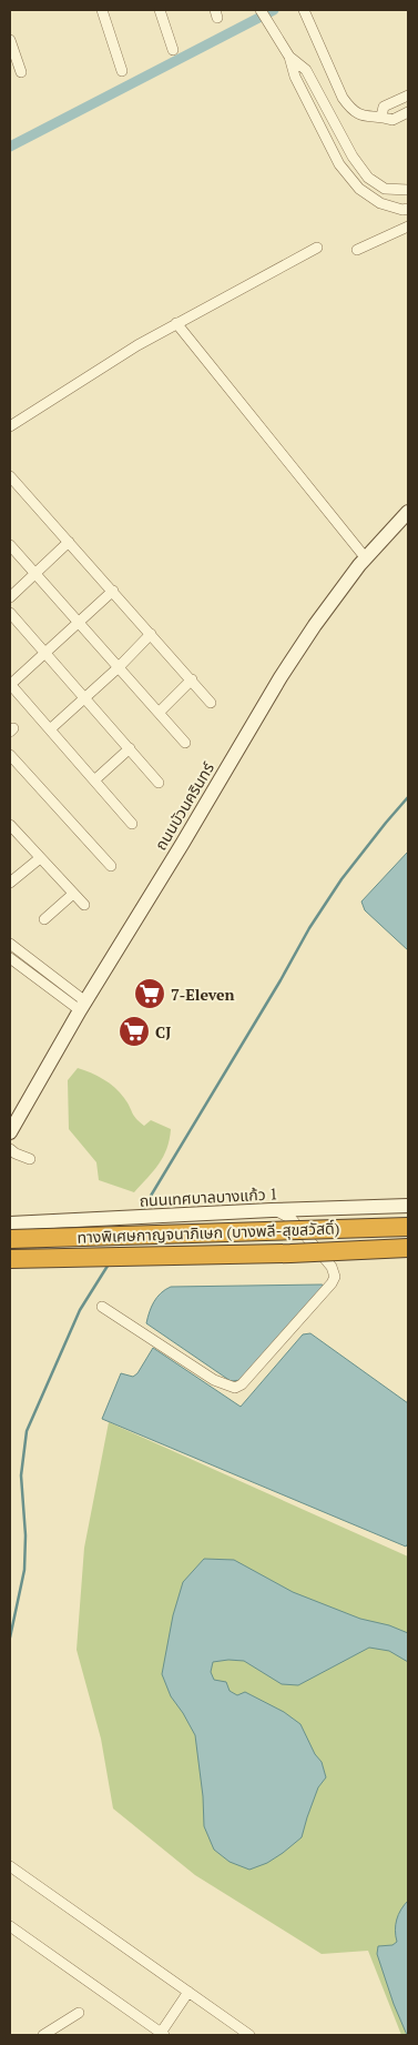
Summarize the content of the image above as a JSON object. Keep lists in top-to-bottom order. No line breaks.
{"streets":{"highway":["ทางพิเศษกาญจนาภิเษก (บางพลี-สุขสวัสดิ์)"],"street":["ถนนบัวนครินทร์","ถนนเทศบาลบางแก้ว 1"]},"places":{"supermarket":["7-Eleven","CJ"]}}
